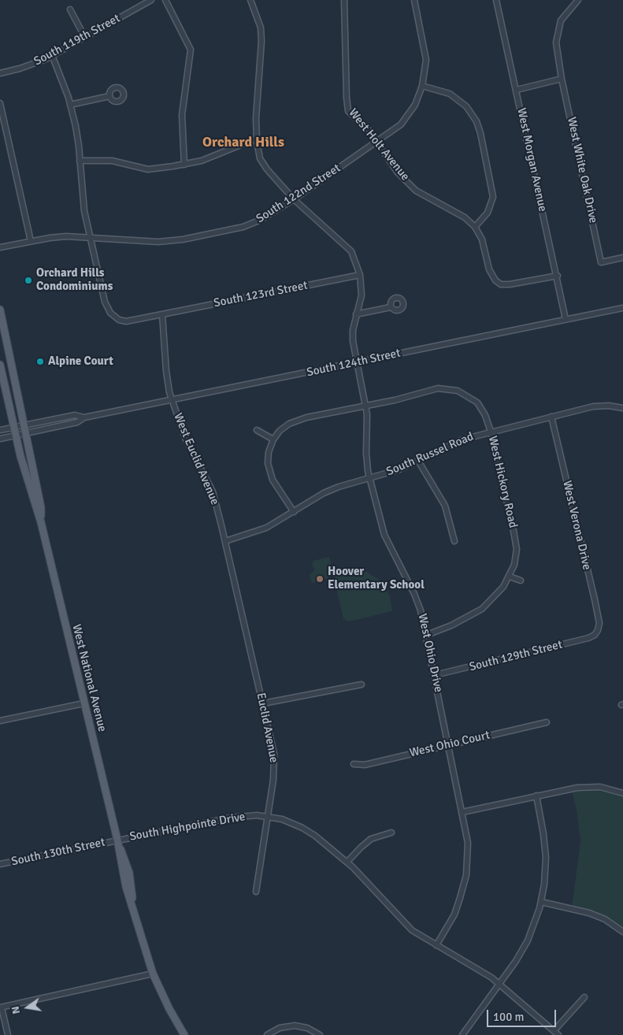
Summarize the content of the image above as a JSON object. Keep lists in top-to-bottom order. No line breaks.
{"streets":{"main road":["West National Avenue"],"street":["South 119th Street","West Holt Avenue","West Morgan Avenue","West White Oak Drive","South 122nd Street","South 123rd Street","South 124th Street","South Russel Road","West Euclid Avenue","West Hickory Road","West Verona Drive","West Ohio Drive","South 129th Street","Euclid Avenue","West Ohio Court","South Highpointe Drive","South 130th Street"]},"crossings":[["West Holt Avenue","West Morgan Avenue"],["West Holt Avenue","South 122nd Street"],["West Morgan Avenue","South 124th Street"],["South 122nd Street","West Ohio Drive"],["South 123rd Street","West Euclid Avenue"],["South 123rd Street","West Ohio Drive"],["South 124th Street","West Euclid Avenue"],["South 124th Street","West Ohio Drive"],["South 124th Street","West National Avenue"],["South Russel Road","West Euclid Avenue"],["South Russel Road","West Hickory Road"],["South Russel Road","West Verona Drive"],["South Russel Road","West Ohio Drive"],["West Euclid Avenue","Euclid Avenue"],["West Hickory Road","West Ohio Drive"],["West Verona Drive","South 129th Street"],["West Ohio Drive","South 129th Street"],["West Ohio Drive","West Ohio Court"],["West Ohio Drive","South Highpointe Drive"],["West National Avenue","South Highpointe Drive"],["West National Avenue","South 130th Street"],["Euclid Avenue","South Highpointe Drive"],["South Highpointe Drive","South 130th Street"]],"districts":["Orchard Hills"],"places":["Orchard Hills Condominiums","Alpine Court","Hoover Elementary School"],"scale_bar":"100 m","north":"left"}
